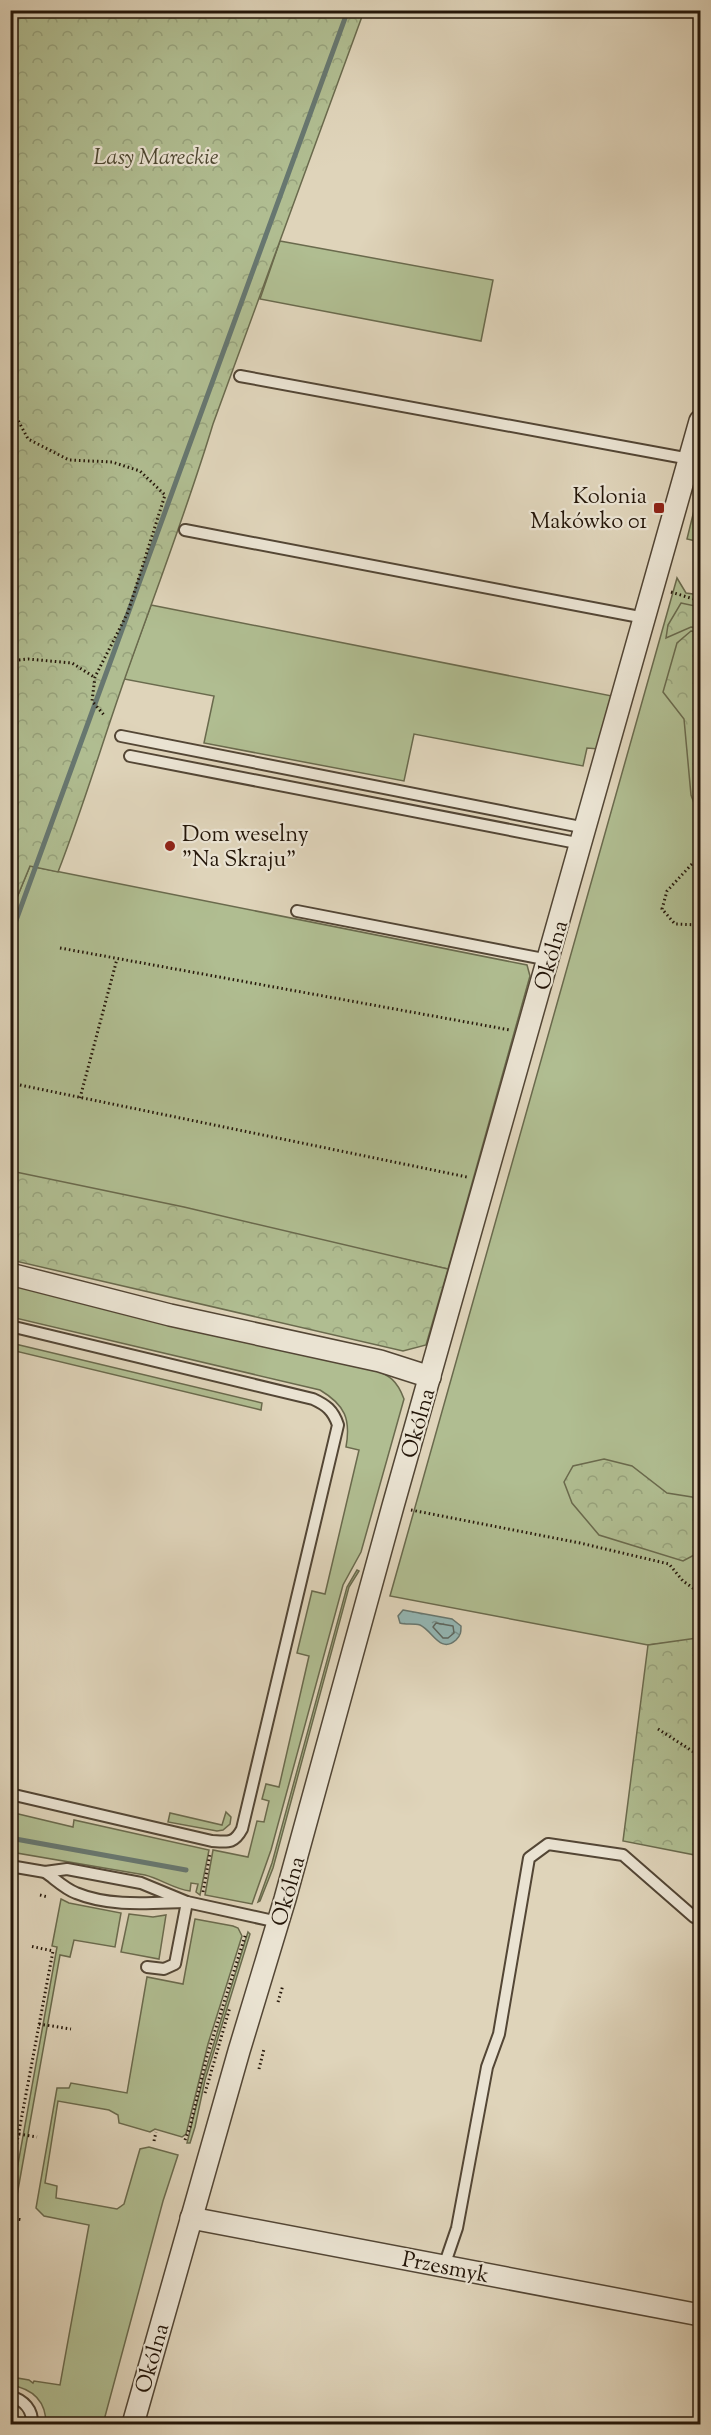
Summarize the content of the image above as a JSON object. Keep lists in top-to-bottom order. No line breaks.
{"streets":{"street":["Okólna","Przesmyk"]},"crossings":[["Okólna","Przesmyk"]],"parks":["Lasy Mareckie"],"places":{"transit":["Kolonia Makówko 01"],"other":["Dom weselny \"Na Skraju\""]}}
